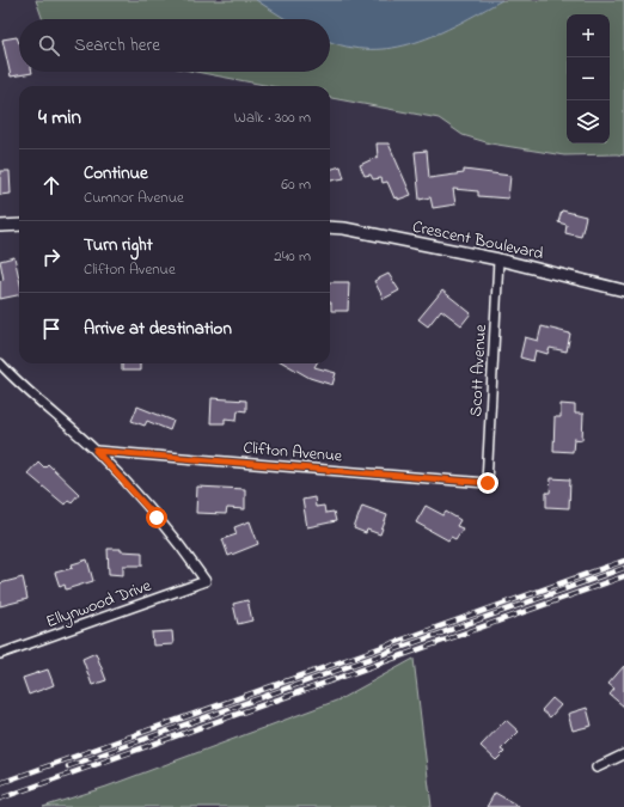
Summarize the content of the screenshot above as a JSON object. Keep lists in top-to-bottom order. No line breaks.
{"streets":{"street":["Crescent Boulevard","Scott Avenue","Clifton Avenue","Ellynwood Drive"]},"crossings":[["Crescent Boulevard","Scott Avenue"],["Scott Avenue","Clifton Avenue"],["Clifton Avenue","Ellynwood Drive"]],"page":{"map_buttons":["+","−"],"search":"Search here","heading":["4 min","Walk · 300 m"],"list":[["Continue","Cumnor Avenue","60 m"],["Turn right","Clifton Avenue","240 m"],"Arrive at destination"]}}
